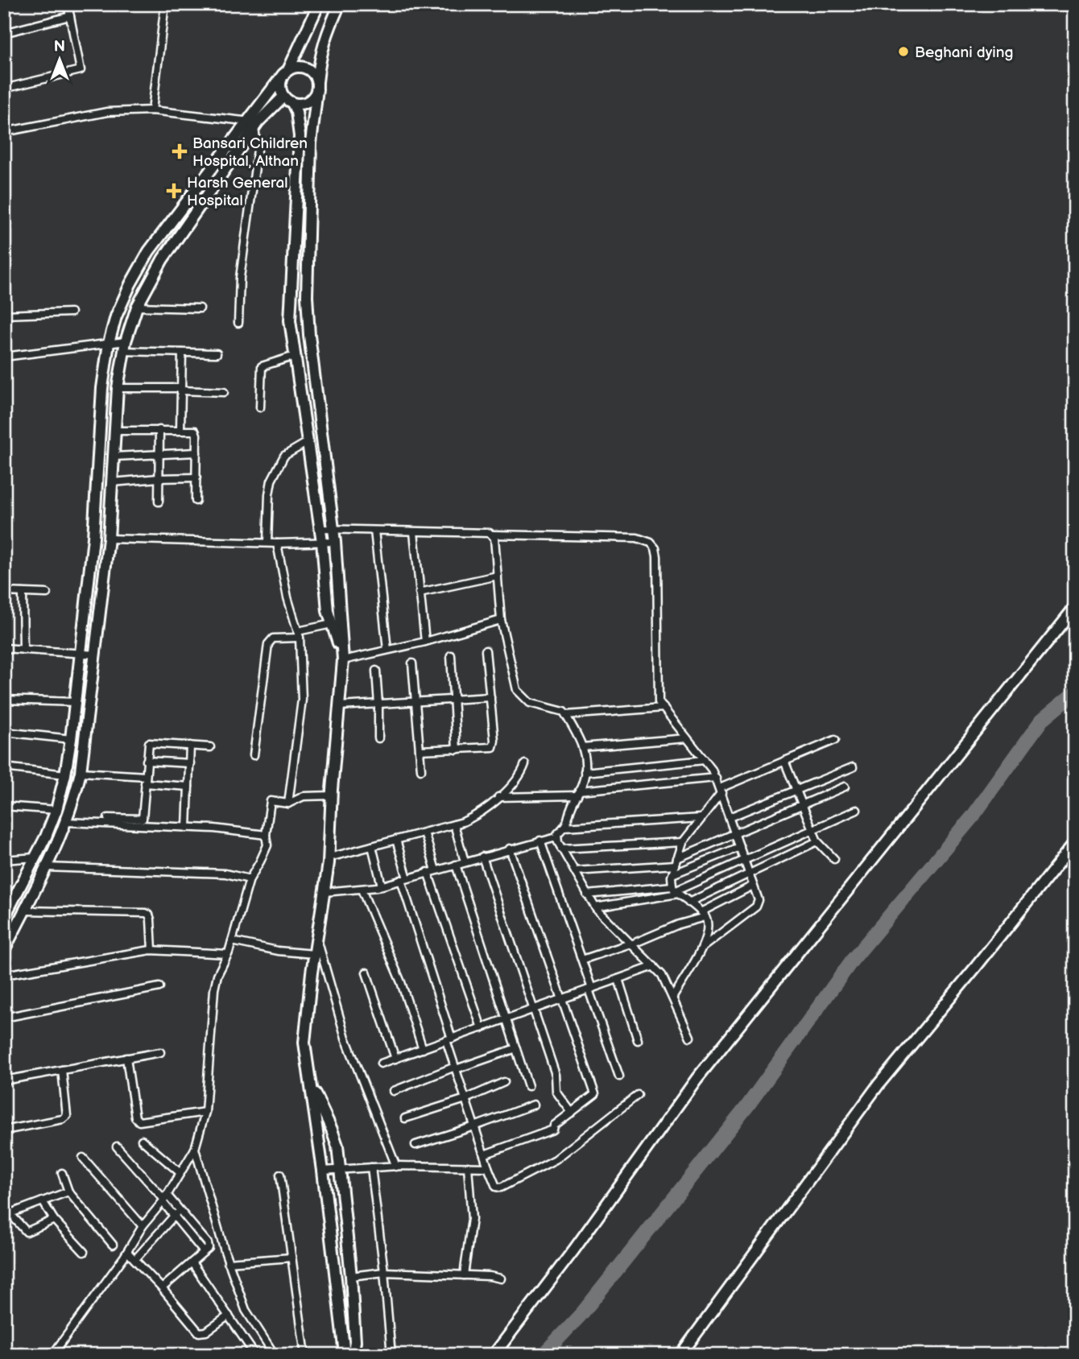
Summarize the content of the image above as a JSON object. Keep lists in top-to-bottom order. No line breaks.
{"places":{"other":["Beghani dying"],"health":["Bansari Children Hospital, Althan","Harsh General Hospital"]},"north":"top"}
